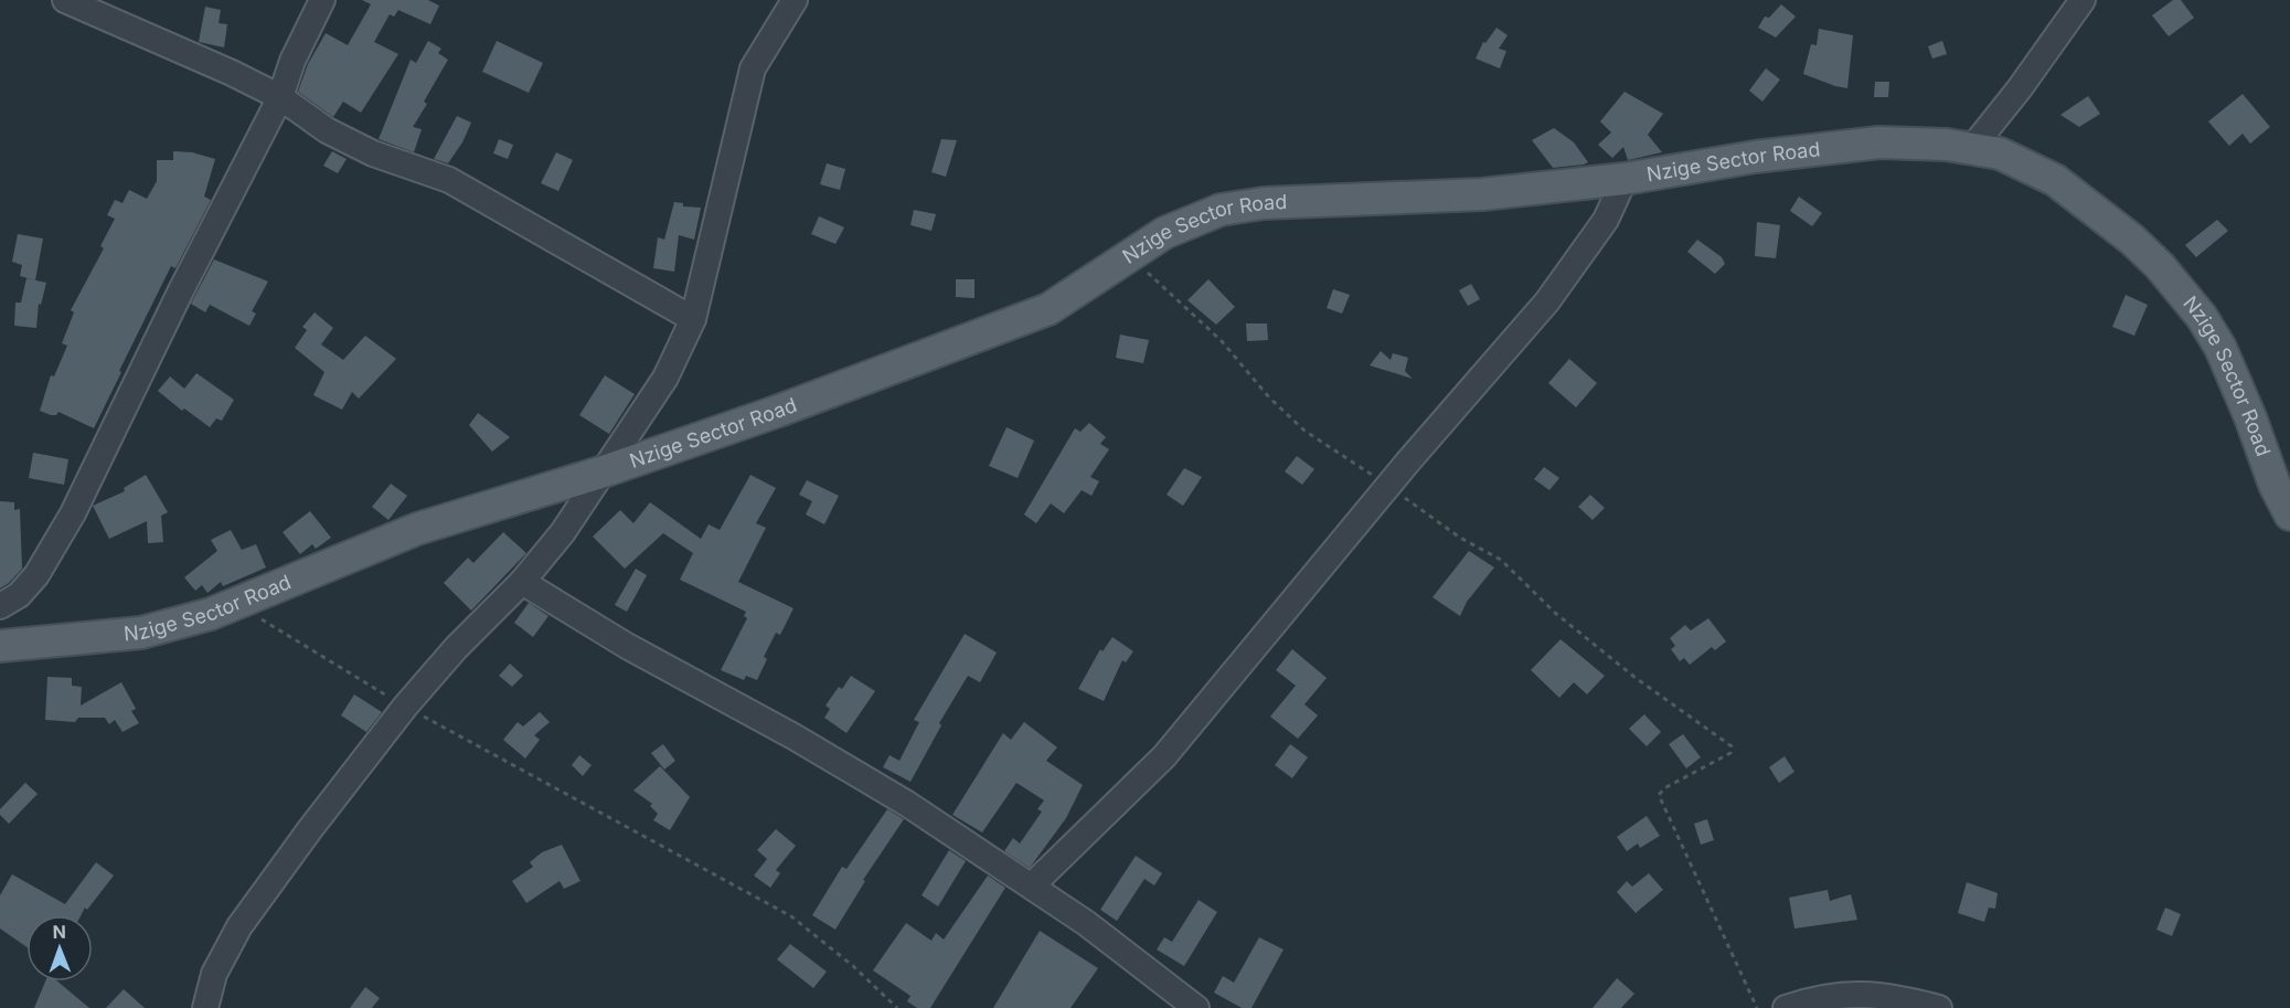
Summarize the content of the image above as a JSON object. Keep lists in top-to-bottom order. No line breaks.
{"streets":{"main road":["Nzige Sector Road"]},"north":"top"}
